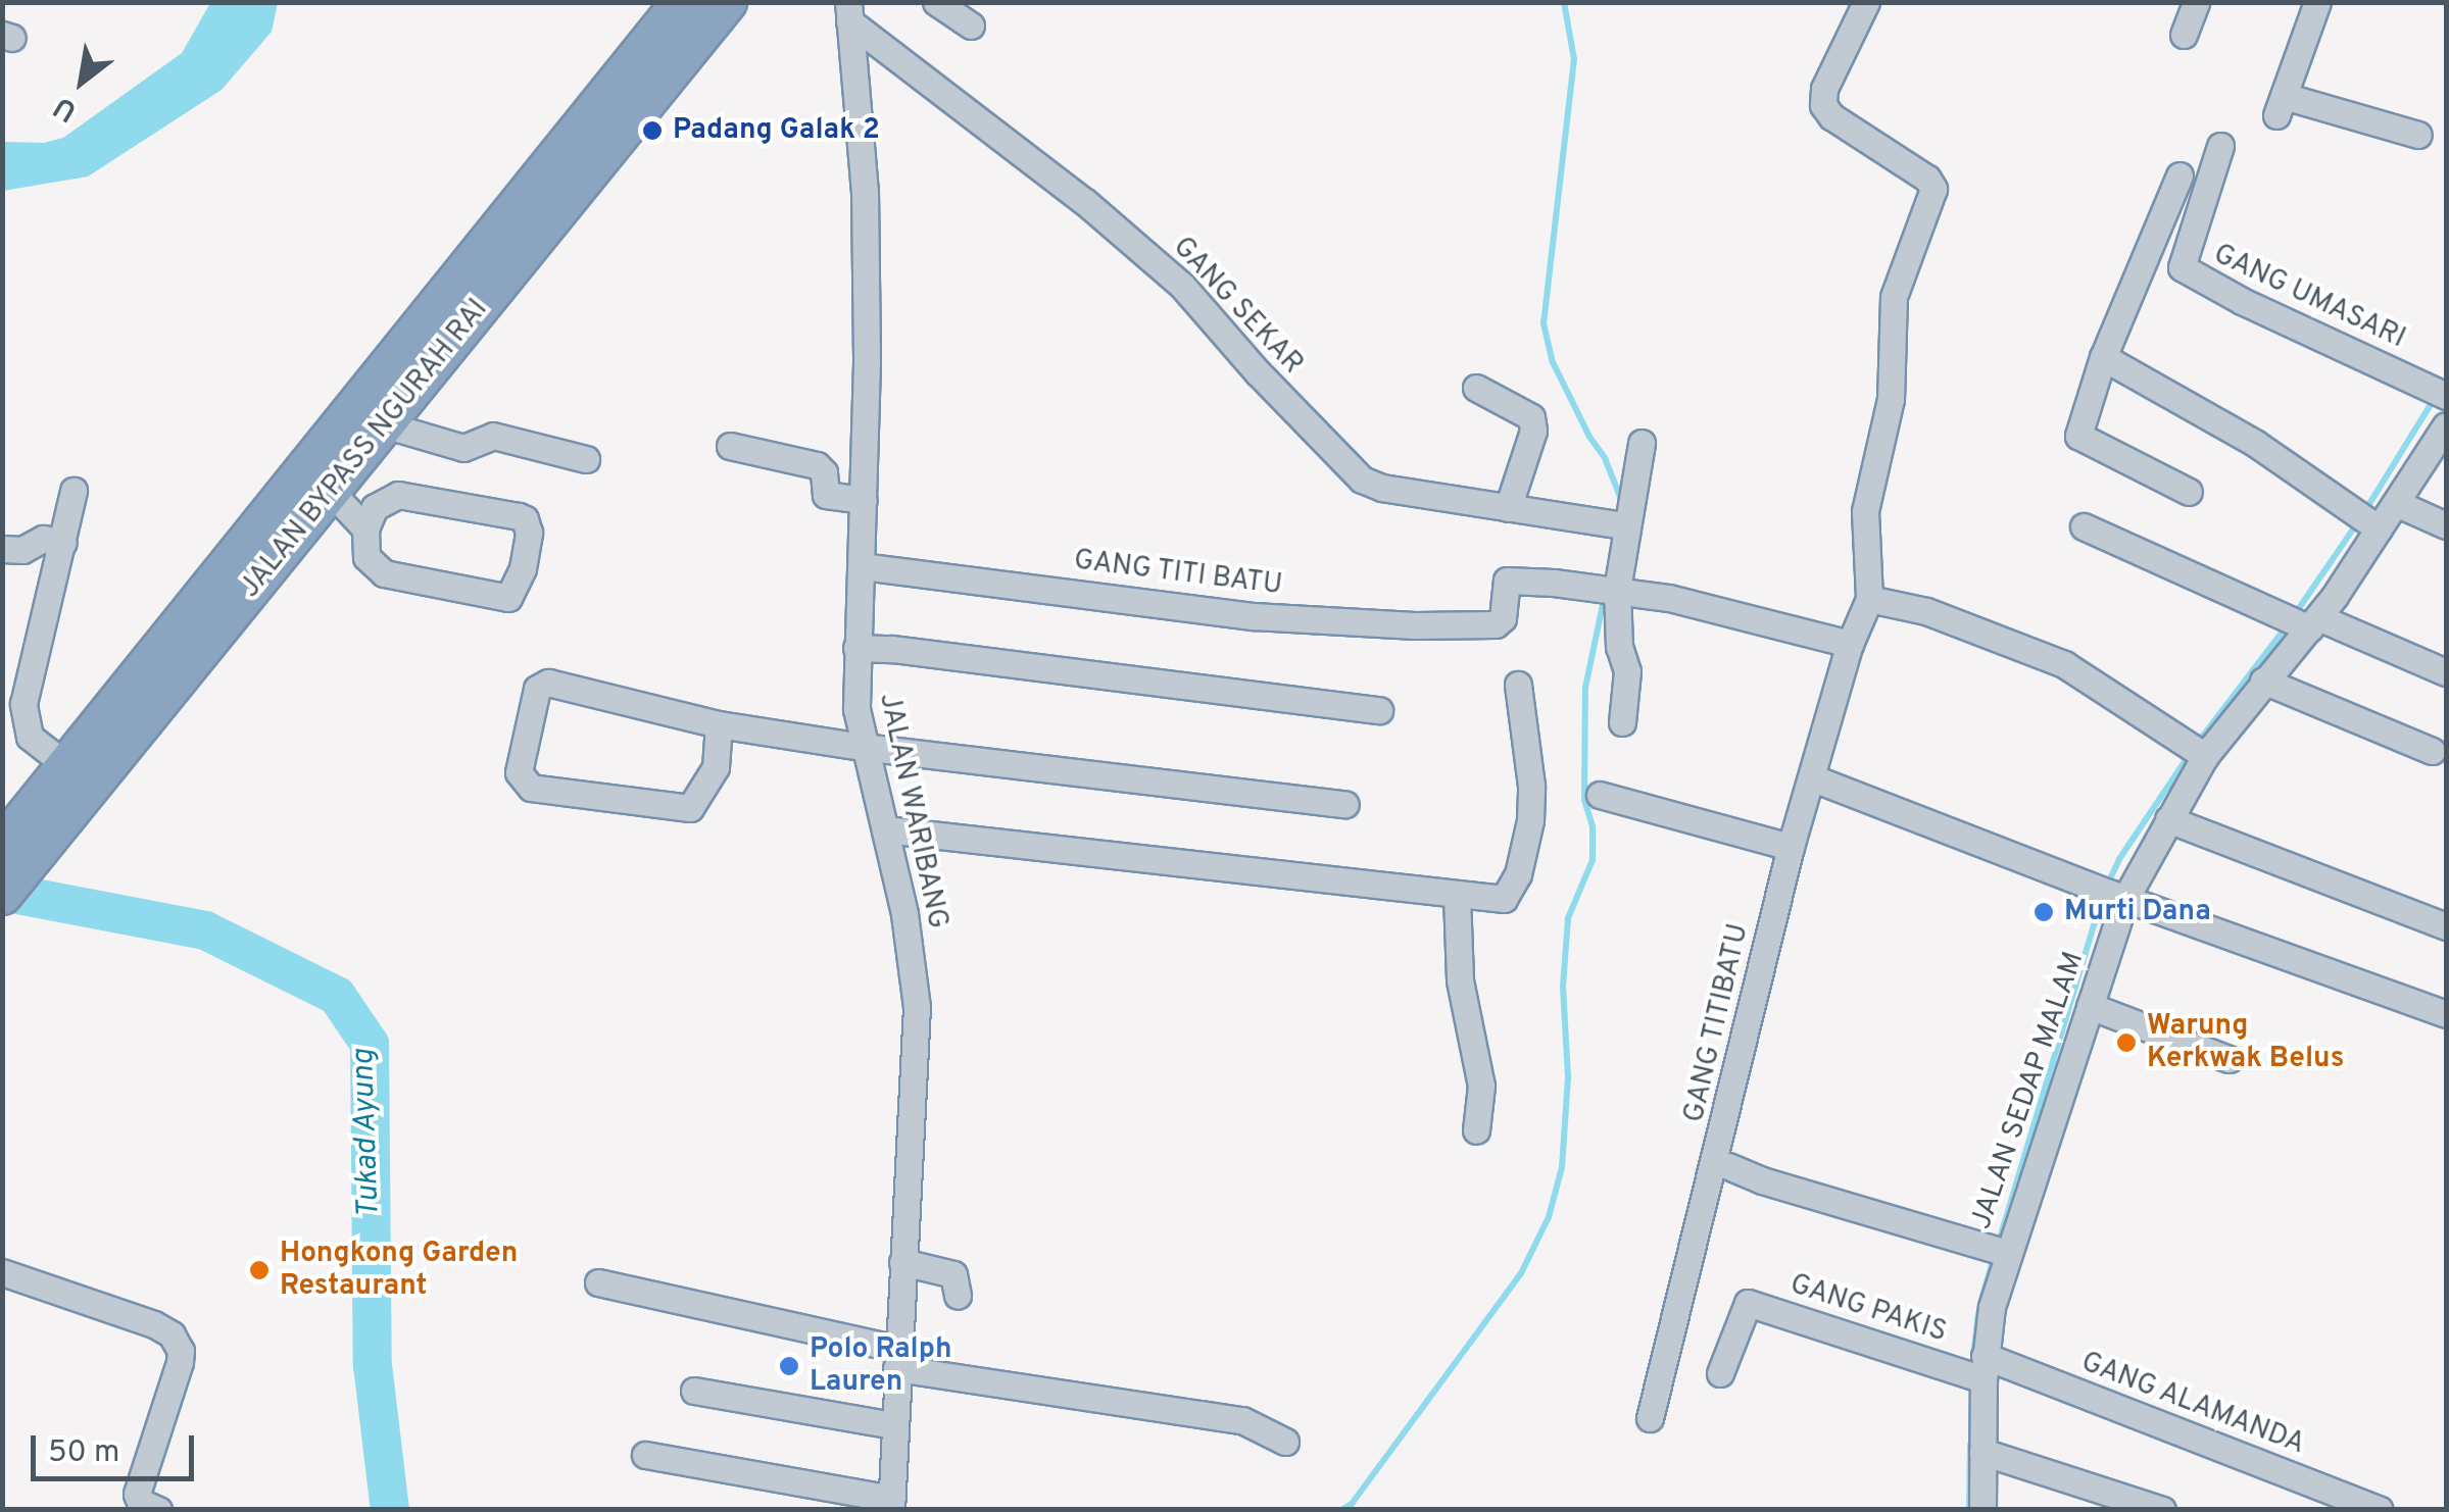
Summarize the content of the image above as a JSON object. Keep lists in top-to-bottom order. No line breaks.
{"streets":{"highway":["JALAN BYPASS NGURAH RAI"],"street":["GANG UMASARI","GANG SEKAR","GANG TITI BATU","JALAN WARIBANG","GANG TITIBATU","JALAN SEDAP MALAM","GANG PAKIS","GANG ALAMANDA"]},"crossings":[["GANG SEKAR","JALAN WARIBANG"],["GANG TITI BATU","JALAN WARIBANG"],["JALAN SEDAP MALAM","GANG PAKIS"],["JALAN SEDAP MALAM","GANG ALAMANDA"],["GANG PAKIS","GANG ALAMANDA"]],"water":["Tukad Ayung"],"places":["Padang Galak 2","Murti Dana","Warung Kerkwak Belus","Hongkong Garden Restaurant","Polo Ralph Lauren"],"scale_bar":"50 m","north":"bottom left"}
